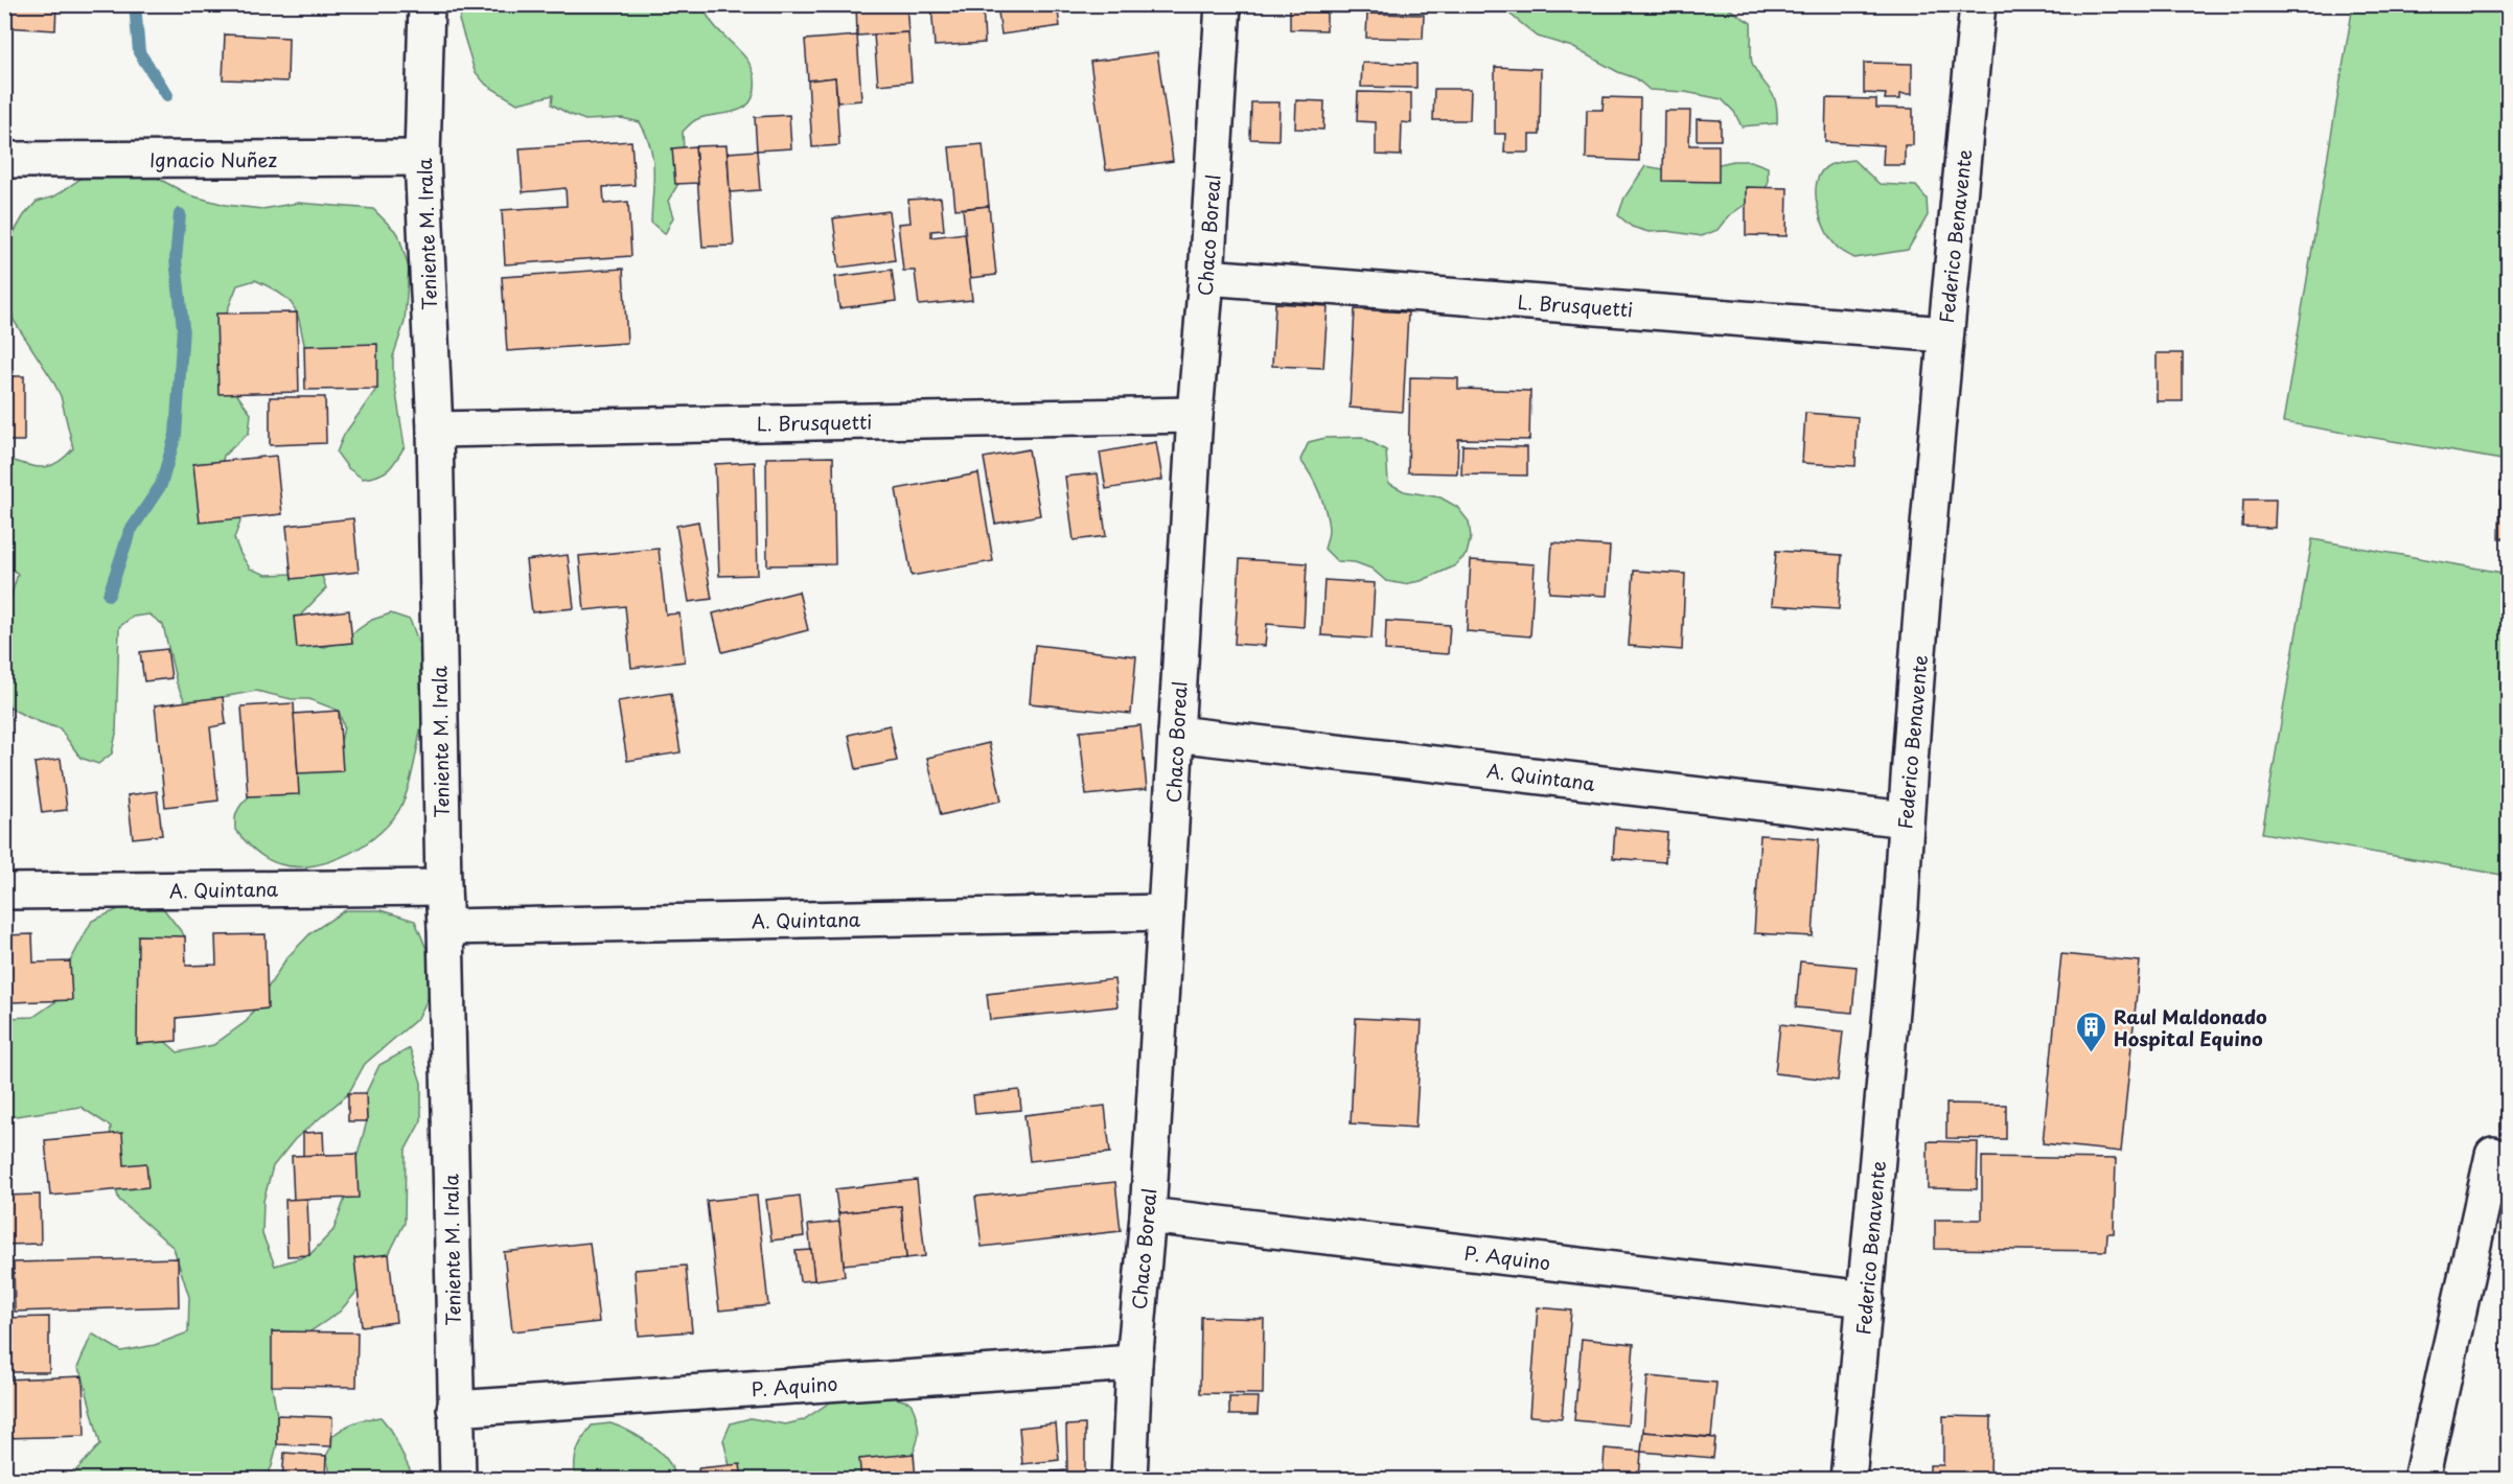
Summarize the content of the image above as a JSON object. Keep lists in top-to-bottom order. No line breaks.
{"streets":{"street":["Ignacio Nuñez","Teniente M. Irala","Chaco Boreal","Federico Benavente","L. Brusquetti","A. Quintana","P. Aquino"]},"crossings":[["Ignacio Nuñez","Teniente M. Irala"],["Teniente M. Irala","L. Brusquetti"],["Teniente M. Irala","A. Quintana"],["Teniente M. Irala","P. Aquino"],["Chaco Boreal","L. Brusquetti"],["Chaco Boreal","A. Quintana"],["Chaco Boreal","P. Aquino"],["Federico Benavente","L. Brusquetti"],["Federico Benavente","A. Quintana"],["Federico Benavente","P. Aquino"]],"places":{"building":["Raul Maldonado Hospital Equino"]}}
